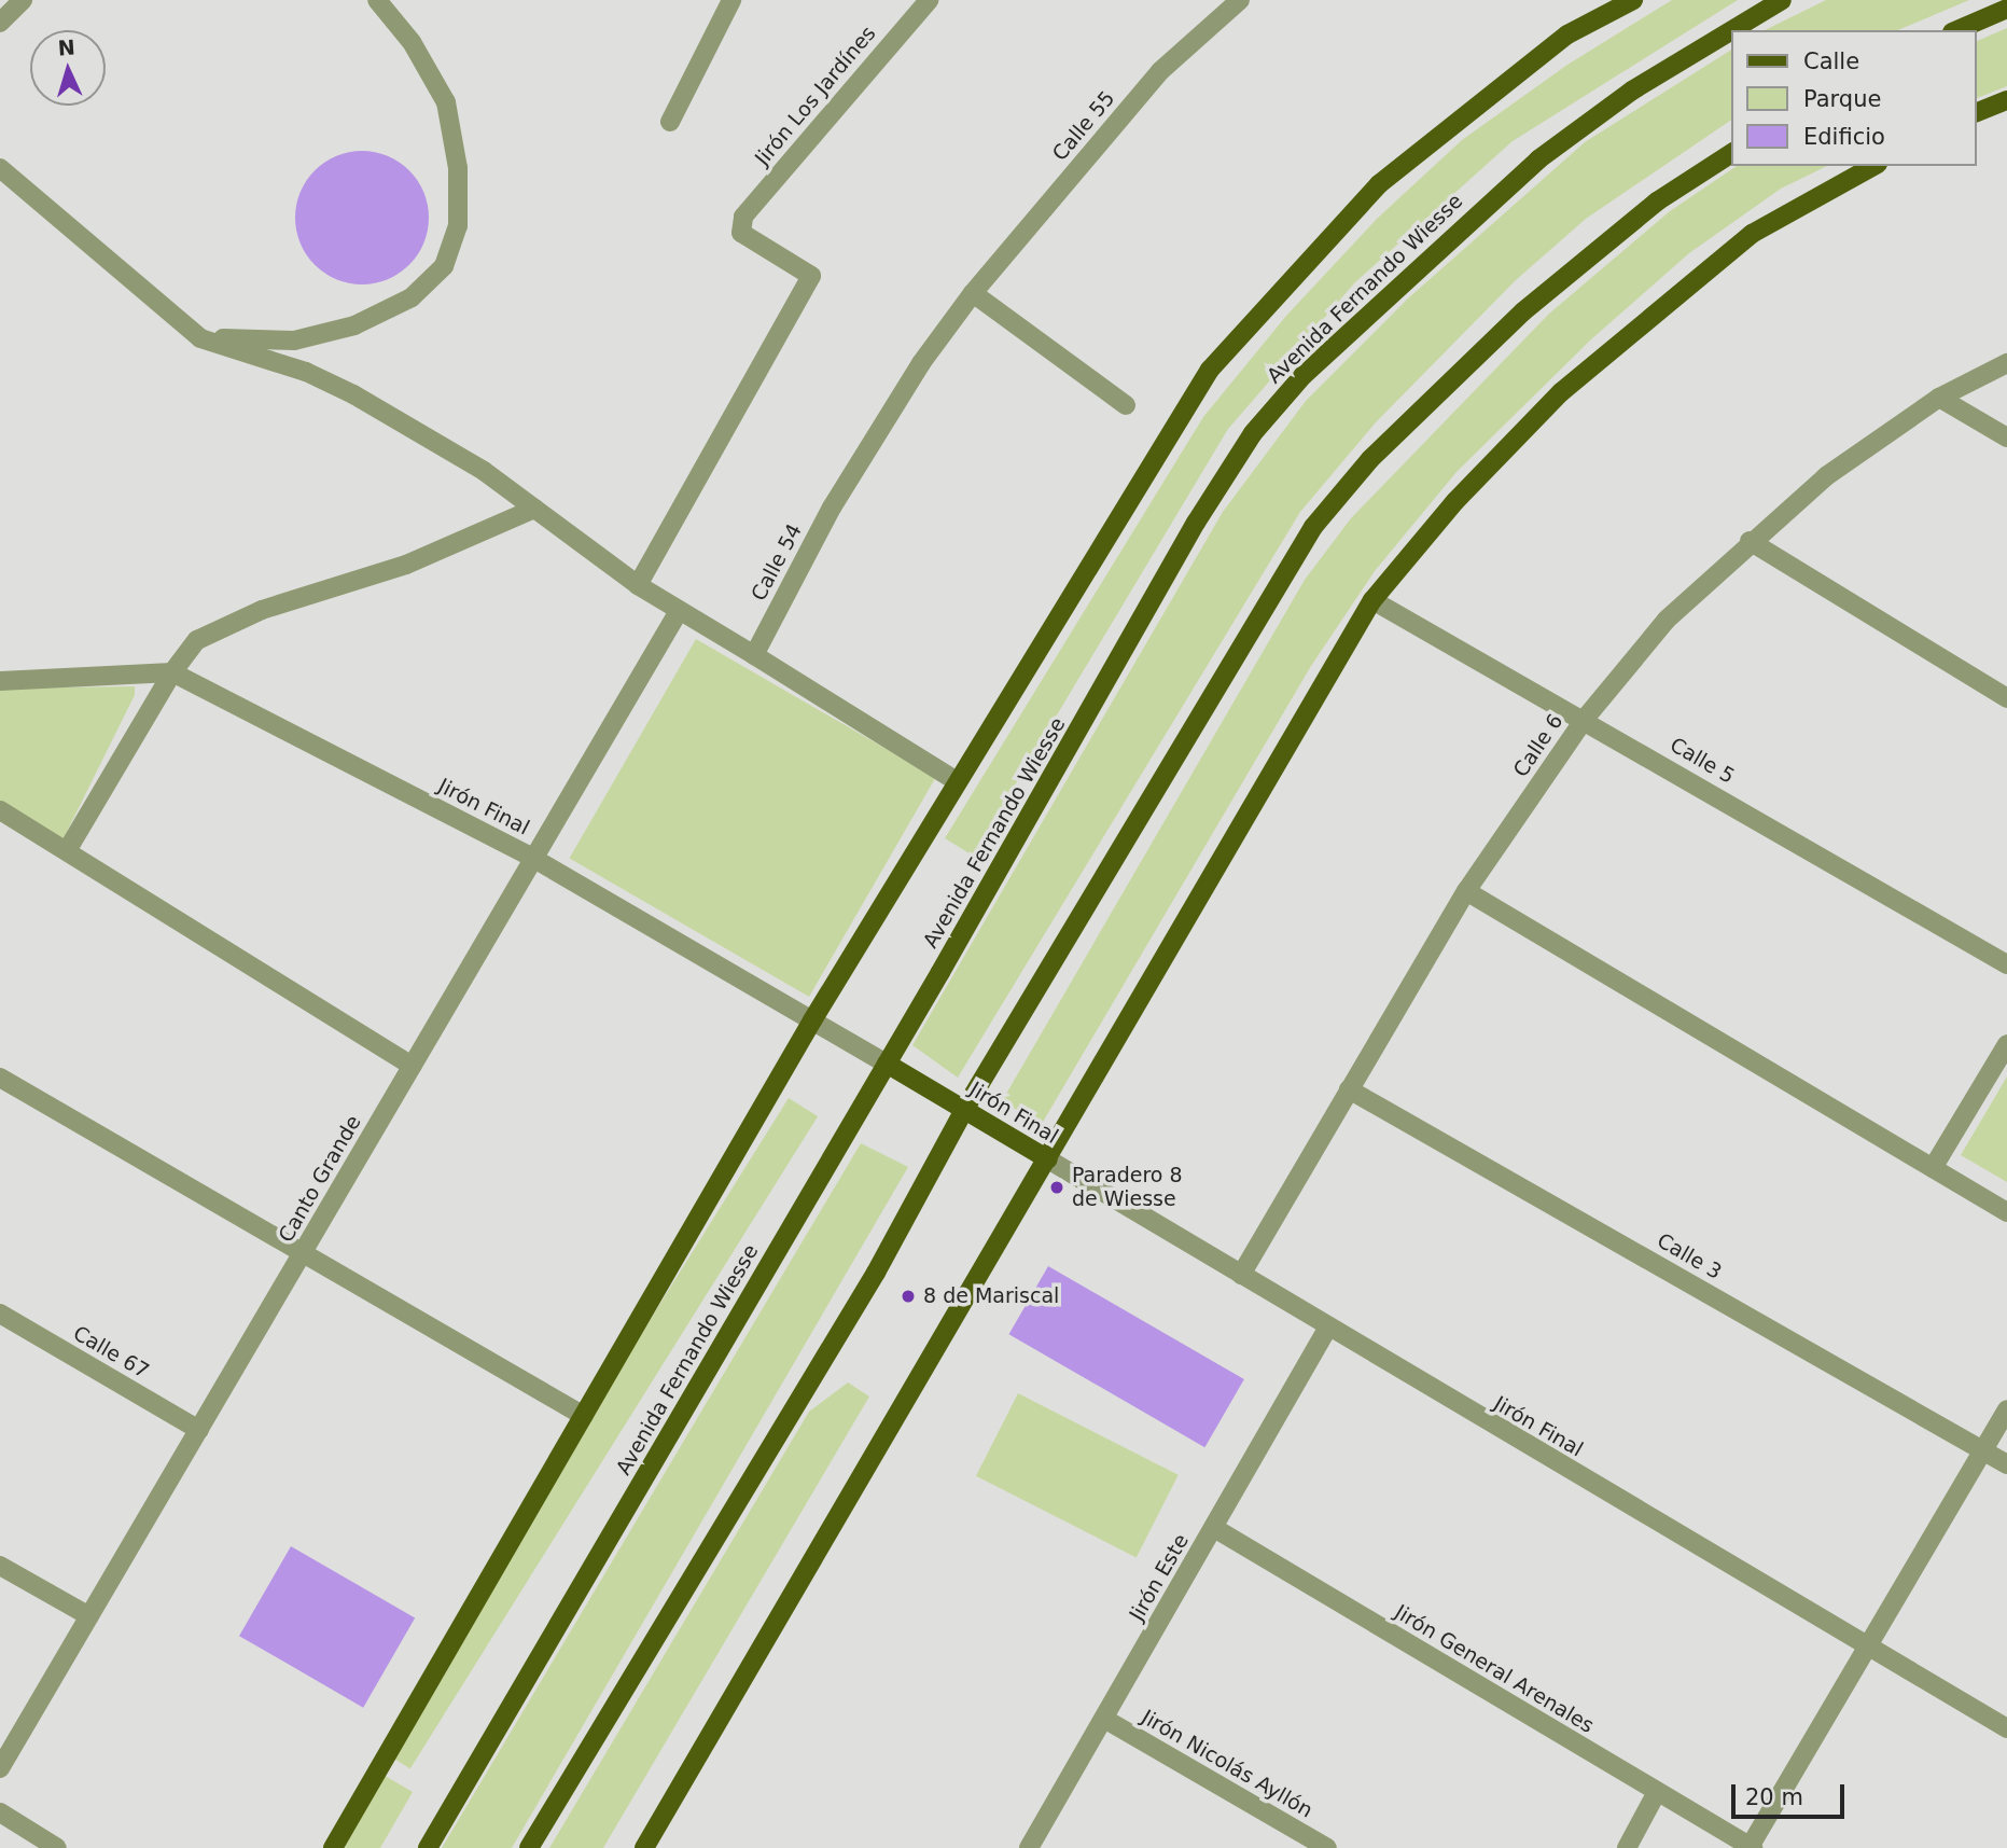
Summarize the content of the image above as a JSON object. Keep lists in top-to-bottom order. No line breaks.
{"streets":{"main road":["Avenida Fernando Wiesse","Jirón Final"],"street":["Jirón Los Jardínes","Calle 55","Calle 54","Calle 6","Calle 5","Canto Grande","Calle 3","Calle 67","Jirón Este","Jirón General Arenales","Jirón Nicolás Ayllón"]},"crossings":[["Calle 55","Calle 54"],["Avenida Fernando Wiesse","Jirón Final"],["Calle 6","Calle 5"],["Calle 6","Jirón Final"],["Calle 6","Calle 3"],["Jirón Final","Canto Grande"],["Jirón Final","Jirón Este"],["Canto Grande","Calle 67"],["Jirón Este","Jirón General Arenales"],["Jirón Este","Jirón Nicolás Ayllón"]],"places":["Paradero 8 de Wiesse","8 de Mariscal"],"legend":["Calle","Parque","Edificio"],"scale_bar":"20 m","north":"top"}
